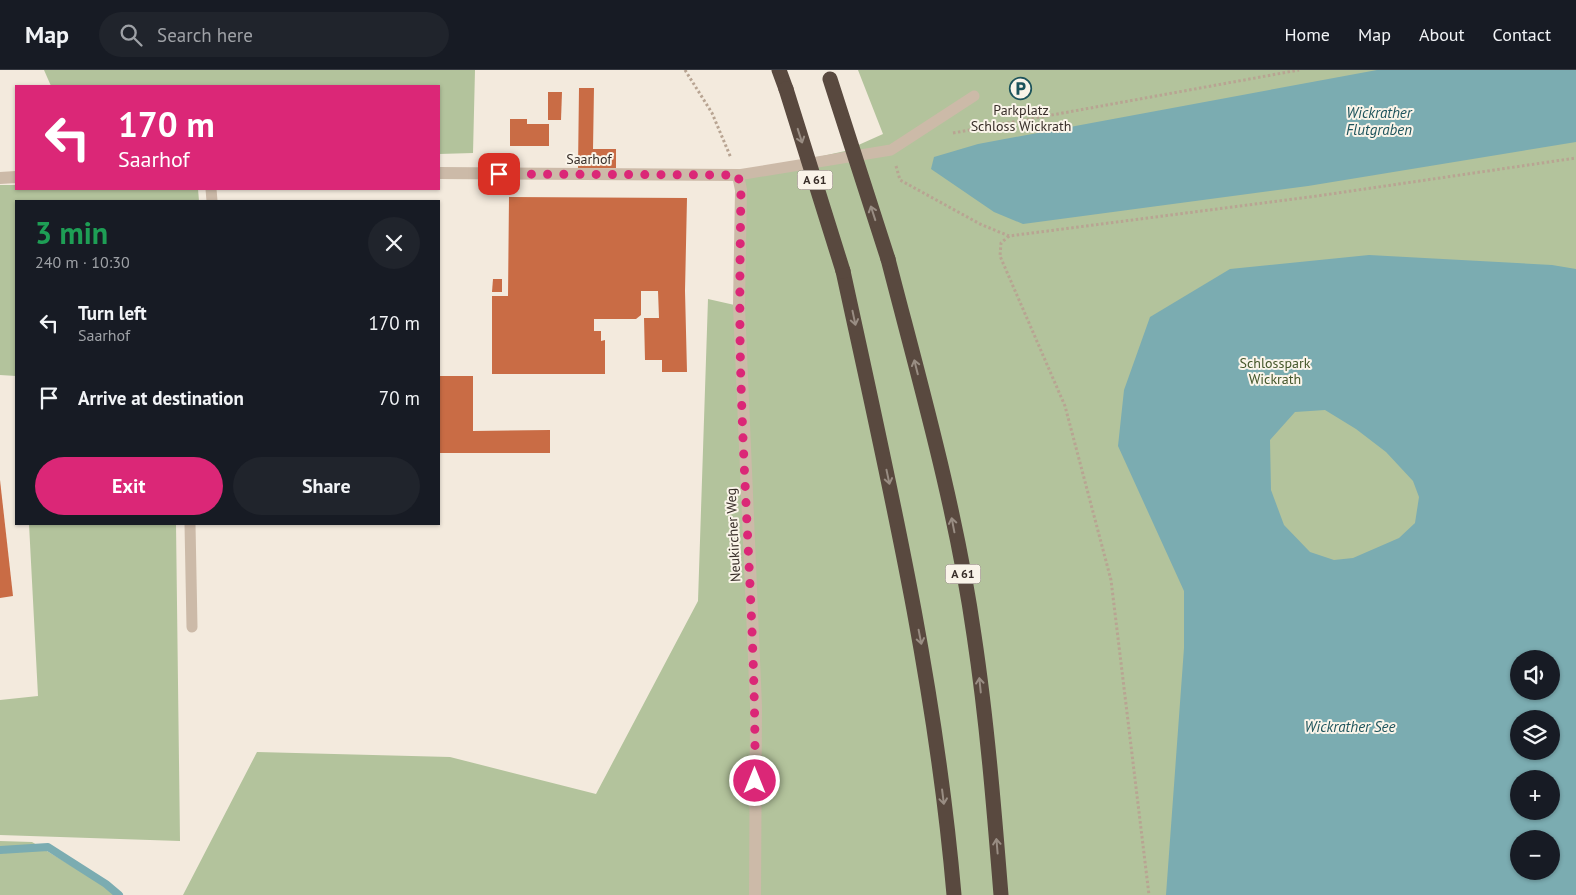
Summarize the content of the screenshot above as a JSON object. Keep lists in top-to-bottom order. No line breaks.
{"streets":{"highway":["A 61"],"street":["Saarhof","Neukircher Weg"]},"crossings":[["Saarhof","Neukircher Weg"]],"water":["Wickrather Flutgraben","Wickrather See"],"parks":["Schlosspark Wickrath"],"places":{"parking":["Parkplatz Schloss Wickrath"]},"page":{"header":"Map","search":"Search here","nav":["Home","Map","About","Contact"],"turn":["170 m","Saarhof"],"heading":["3 min","240 m · 10:30"],"list":[{"name":"Turn left","note":"Saarhof","value":"170 m"},{"name":"Arrive at destination","value":"70 m"}],"buttons":["Exit","Share"],"map_buttons":["+","−"]}}
